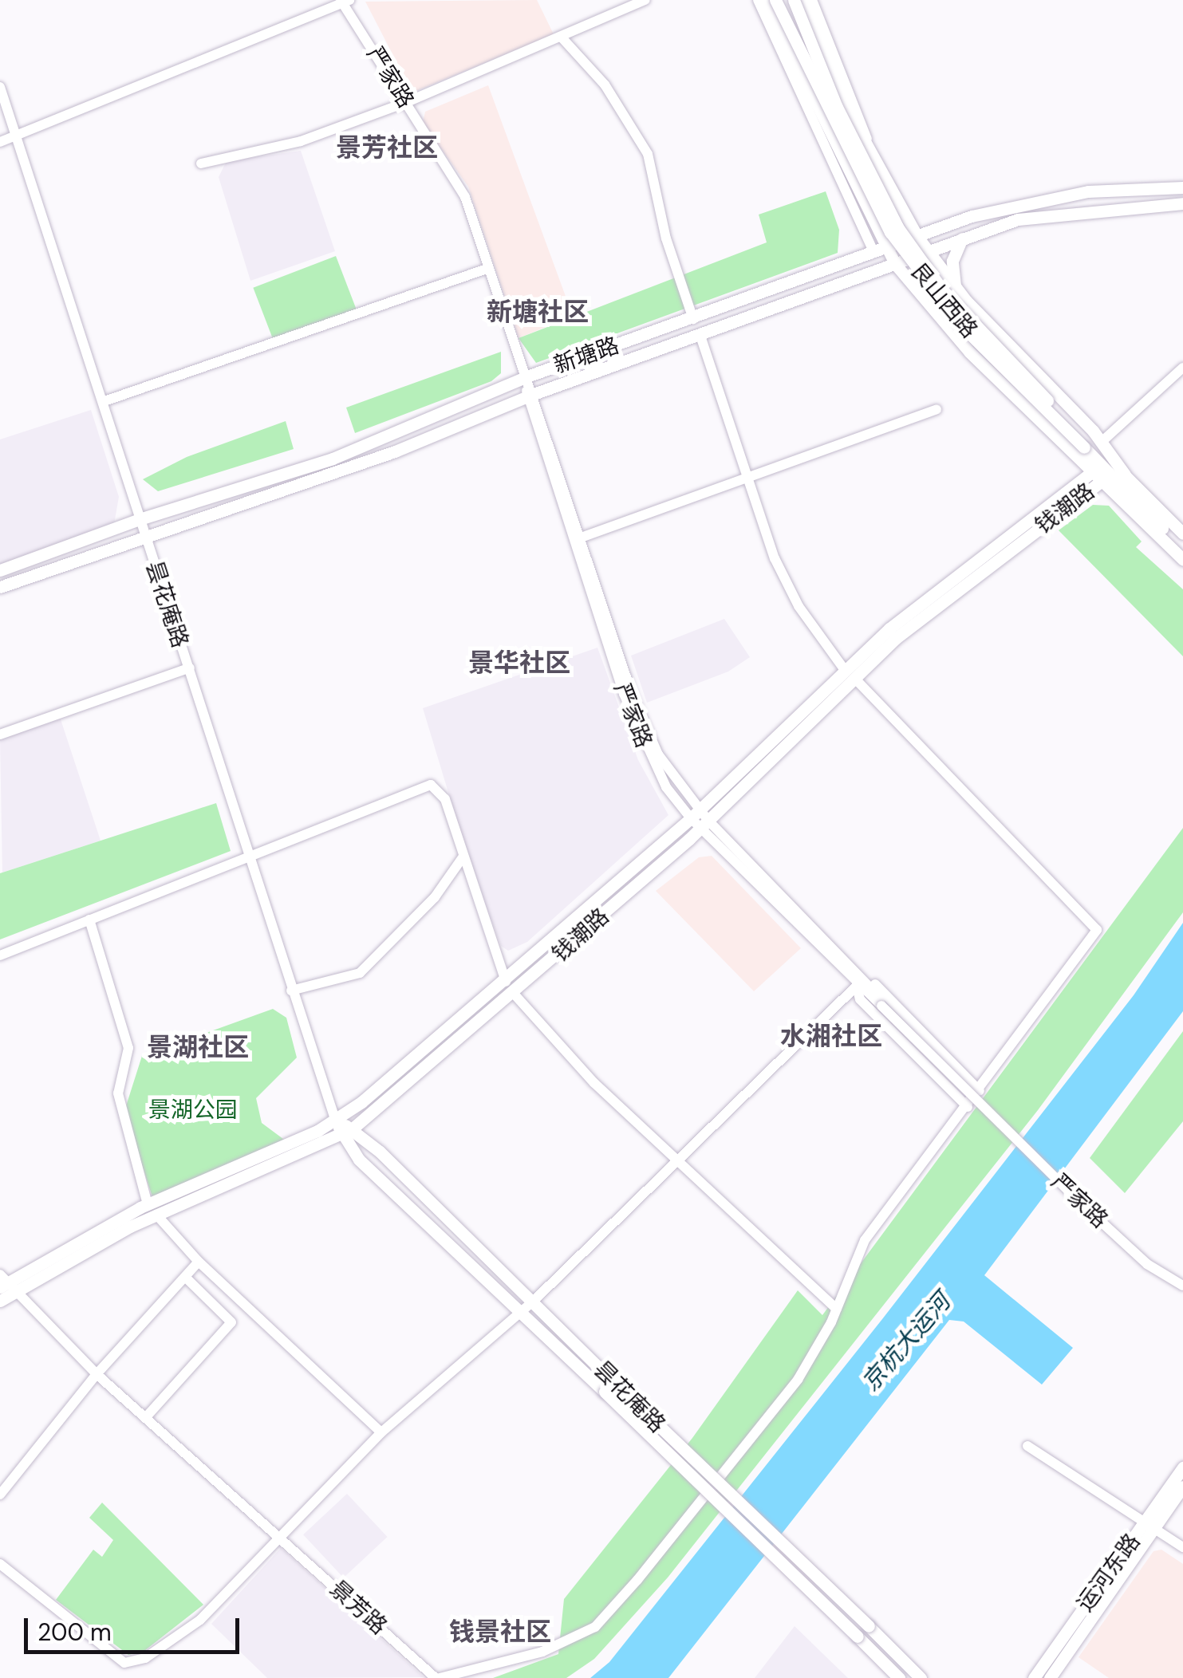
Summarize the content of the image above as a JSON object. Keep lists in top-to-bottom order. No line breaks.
{"streets":{"main road":["艮山西路","新塘路","钱潮路","昙花庵路","运河东路"],"street":["严家路","景芳路"]},"crossings":[["严家路","新塘路"],["严家路","钱潮路"],["艮山西路","新塘路"],["艮山西路","钱潮路"],["新塘路","昙花庵路"],["钱潮路","昙花庵路"],["钱潮路","景芳路"]],"districts":["景芳社区","新塘社区","景华社区","水湘社区","景湖社区","钱景社区"],"water":["京杭大运河"],"parks":["景湖公园"],"scale_bar":"200 m"}
